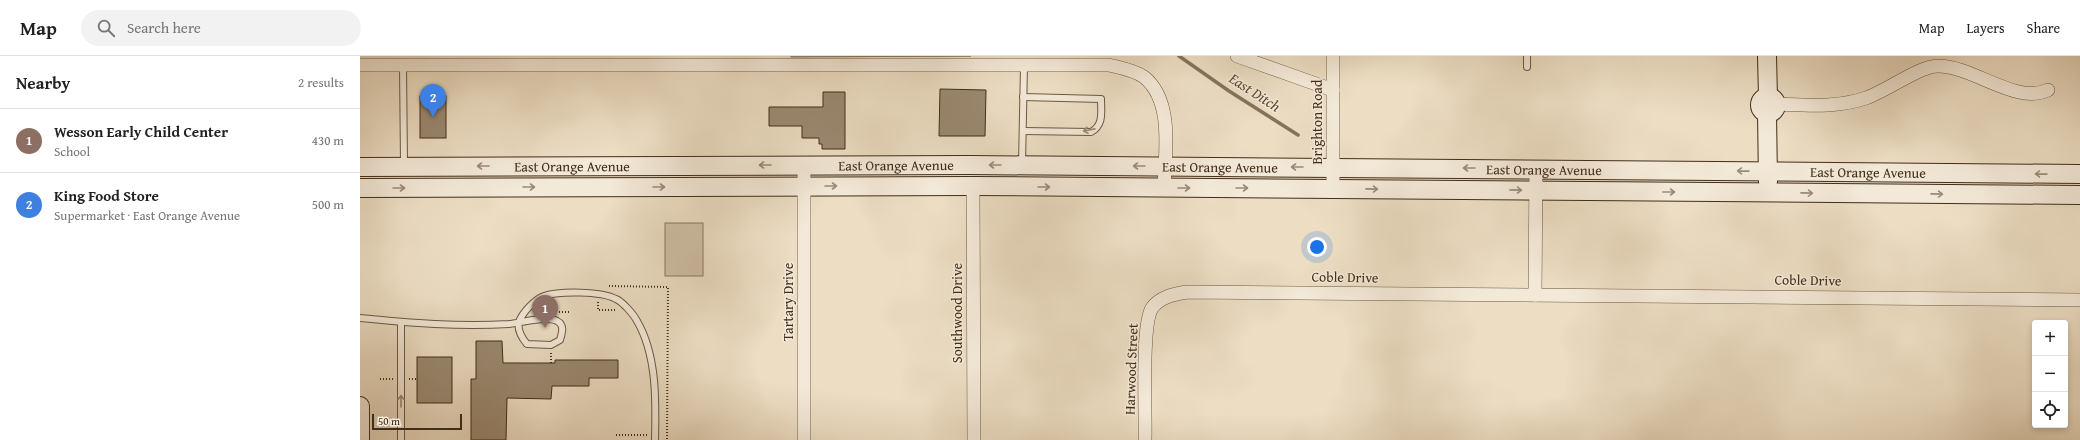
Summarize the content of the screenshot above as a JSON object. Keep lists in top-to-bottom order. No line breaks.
{"streets":{"street":["Brighton Road","East Orange Avenue","Coble Drive","Tartary Drive","Southwood Drive","Harwood Street"]},"crossings":[["Brighton Road","East Orange Avenue"],["East Orange Avenue","Tartary Drive"],["East Orange Avenue","Southwood Drive"],["Coble Drive","Harwood Street"]],"water":["East Ditch"],"scale_bar":"50 m","page":{"header":"Map","search":"Search here","nav":["Map","Layers","Share"],"heading":["Nearby","2 results"],"pins":["2","1"],"list":[{"mark":"1","name":"Wesson Early Child Center","note":"School","value":"430 m"},{"mark":"2","name":"King Food Store","note":"Supermarket · East Orange Avenue","value":"500 m"}],"map_buttons":["+","−"],"scale":"50 m"}}
